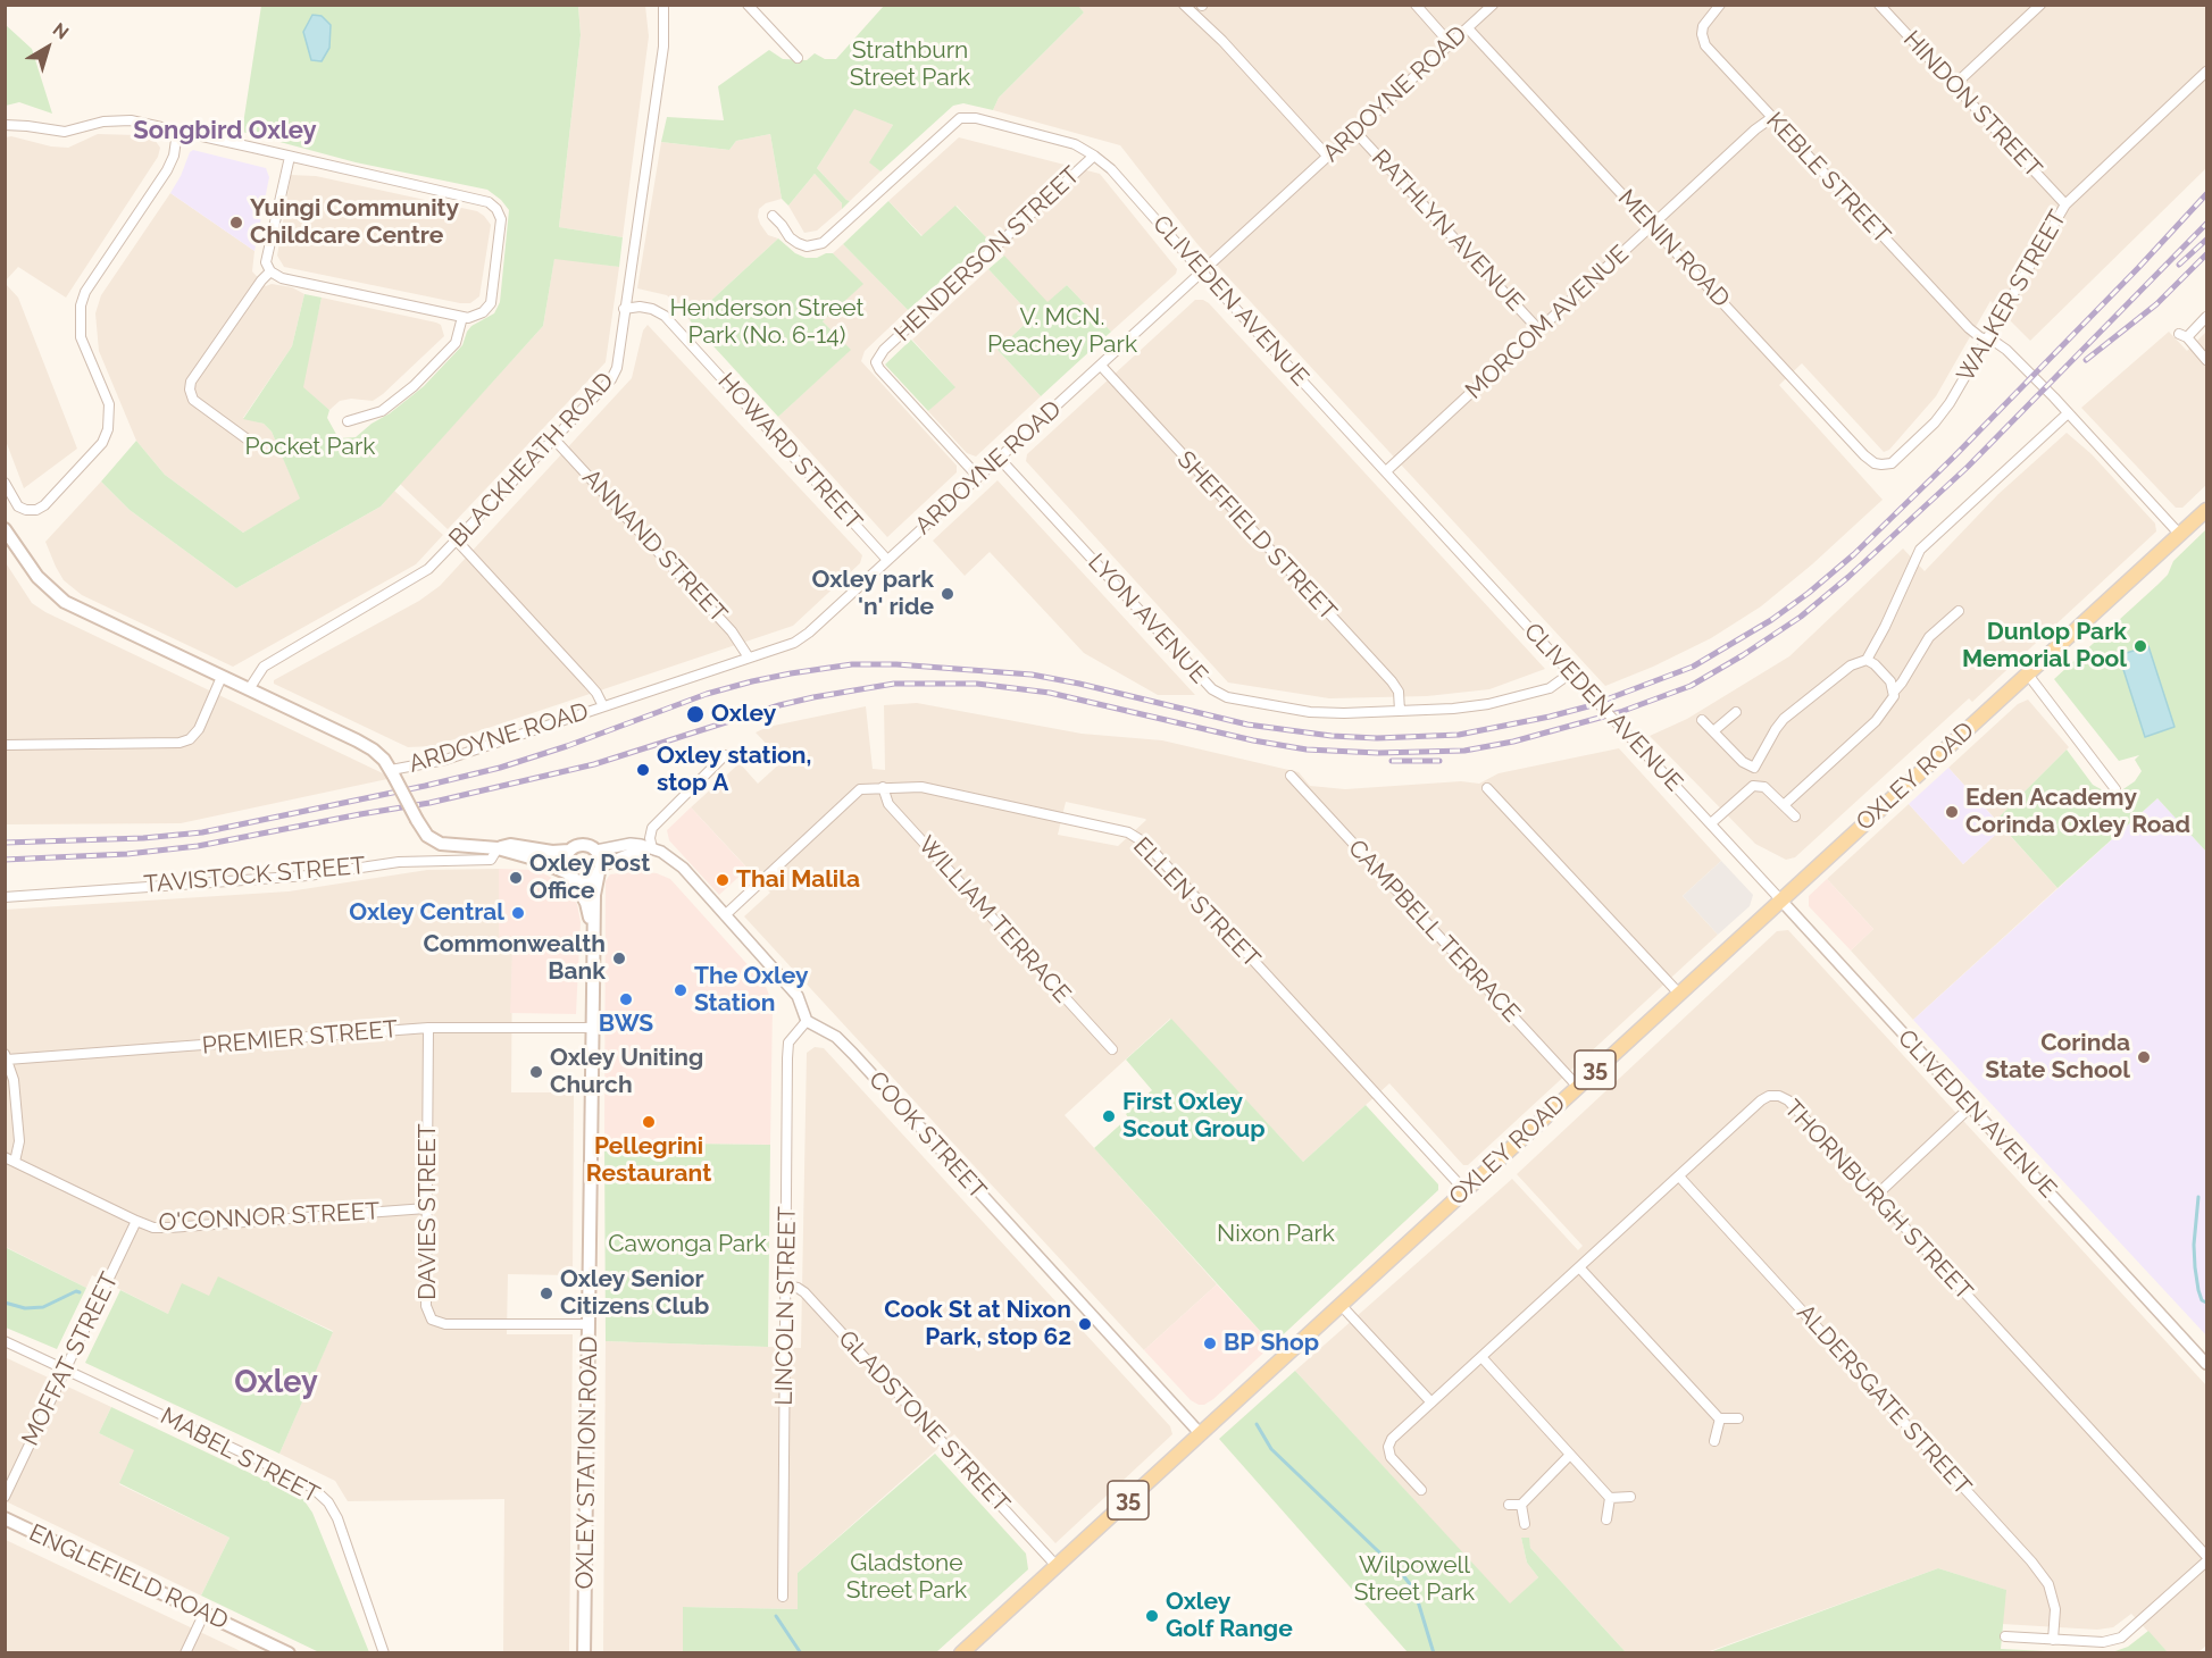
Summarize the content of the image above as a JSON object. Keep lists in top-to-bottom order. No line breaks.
{"streets":{"main road":["OXLEY ROAD","35","OXLEY STATION ROAD","ENGLEFIELD ROAD"],"street":["ARDOYNE ROAD","HINDON STREET","KEBLE STREET","RATHLYN AVENUE","MENIN ROAD","HENDERSON STREET","WALKER STREET","CLIVEDEN AVENUE","MORCOM AVENUE","HOWARD STREET","BLACKHEATH ROAD","SHEFFIELD STREET","ANNAND STREET","LYON AVENUE","TAVISTOCK STREET","ELLEN STREET","WILLIAM TERRACE","CAMPBELL TERRACE","PREMIER STREET","COOK STREET","THORNBURGH STREET","DAVIES STREET","O'CONNOR STREET","LINCOLN STREET","MOFFAT STREET","ALDERSGATE STREET","GLADSTONE STREET","MABEL STREET"]},"crossings":[["ARDOYNE ROAD","RATHLYN AVENUE"],["ARDOYNE ROAD","MENIN ROAD"],["ARDOYNE ROAD","HENDERSON STREET"],["ARDOYNE ROAD","CLIVEDEN AVENUE"],["ARDOYNE ROAD","HOWARD STREET"],["ARDOYNE ROAD","SHEFFIELD STREET"],["ARDOYNE ROAD","ANNAND STREET"],["ARDOYNE ROAD","LYON AVENUE"],["HINDON STREET","WALKER STREET"],["KEBLE STREET","WALKER STREET"],["KEBLE STREET","MORCOM AVENUE"],["KEBLE STREET","OXLEY ROAD"],["RATHLYN AVENUE","MORCOM AVENUE"],["MENIN ROAD","WALKER STREET"],["MENIN ROAD","MORCOM AVENUE"],["HENDERSON STREET","CLIVEDEN AVENUE"],["CLIVEDEN AVENUE","MORCOM AVENUE"],["CLIVEDEN AVENUE","LYON AVENUE"],["CLIVEDEN AVENUE","OXLEY ROAD"],["HOWARD STREET","BLACKHEATH ROAD"],["BLACKHEATH ROAD","ANNAND STREET"],["SHEFFIELD STREET","LYON AVENUE"],["OXLEY ROAD","ELLEN STREET"],["OXLEY ROAD","CAMPBELL TERRACE"],["OXLEY ROAD","COOK STREET"],["OXLEY ROAD","GLADSTONE STREET"],["ELLEN STREET","WILLIAM TERRACE"],["PREMIER STREET","DAVIES STREET"],["PREMIER STREET","OXLEY STATION ROAD"],["COOK STREET","LINCOLN STREET"],["THORNBURGH STREET","ALDERSGATE STREET"],["DAVIES STREET","O'CONNOR STREET"],["DAVIES STREET","OXLEY STATION ROAD"],["O'CONNOR STREET","MOFFAT STREET"],["LINCOLN STREET","GLADSTONE STREET"],["MOFFAT STREET","MABEL STREET"]],"districts":["Songbird Oxley","Oxley"],"parks":["Strathburn Street Park","Henderson Street Park (No. 6-14)","V. MCN. Peachey Park","Pocket Park","Nixon Park","Cawonga Park","Gladstone Street Park","Wilpowell Street Park"],"places":["Yuingi Community Childcare Centre","Oxley park 'n' ride","Dunlop Park Memorial Pool","Oxley","Oxley station, stop A","Eden Academy Corinda Oxley Road","Oxley Post Office","Thai Malila","Oxley Central","Commonwealth Bank","The Oxley Station","BWS","Corinda State School","Oxley Uniting Church","First Oxley Scout Group","Pellegrini Restaurant","Oxley Senior Citizens Club","Cook St at Nixon Park, stop 62","BP Shop","Oxley Golf Range"],"north":"top right"}
